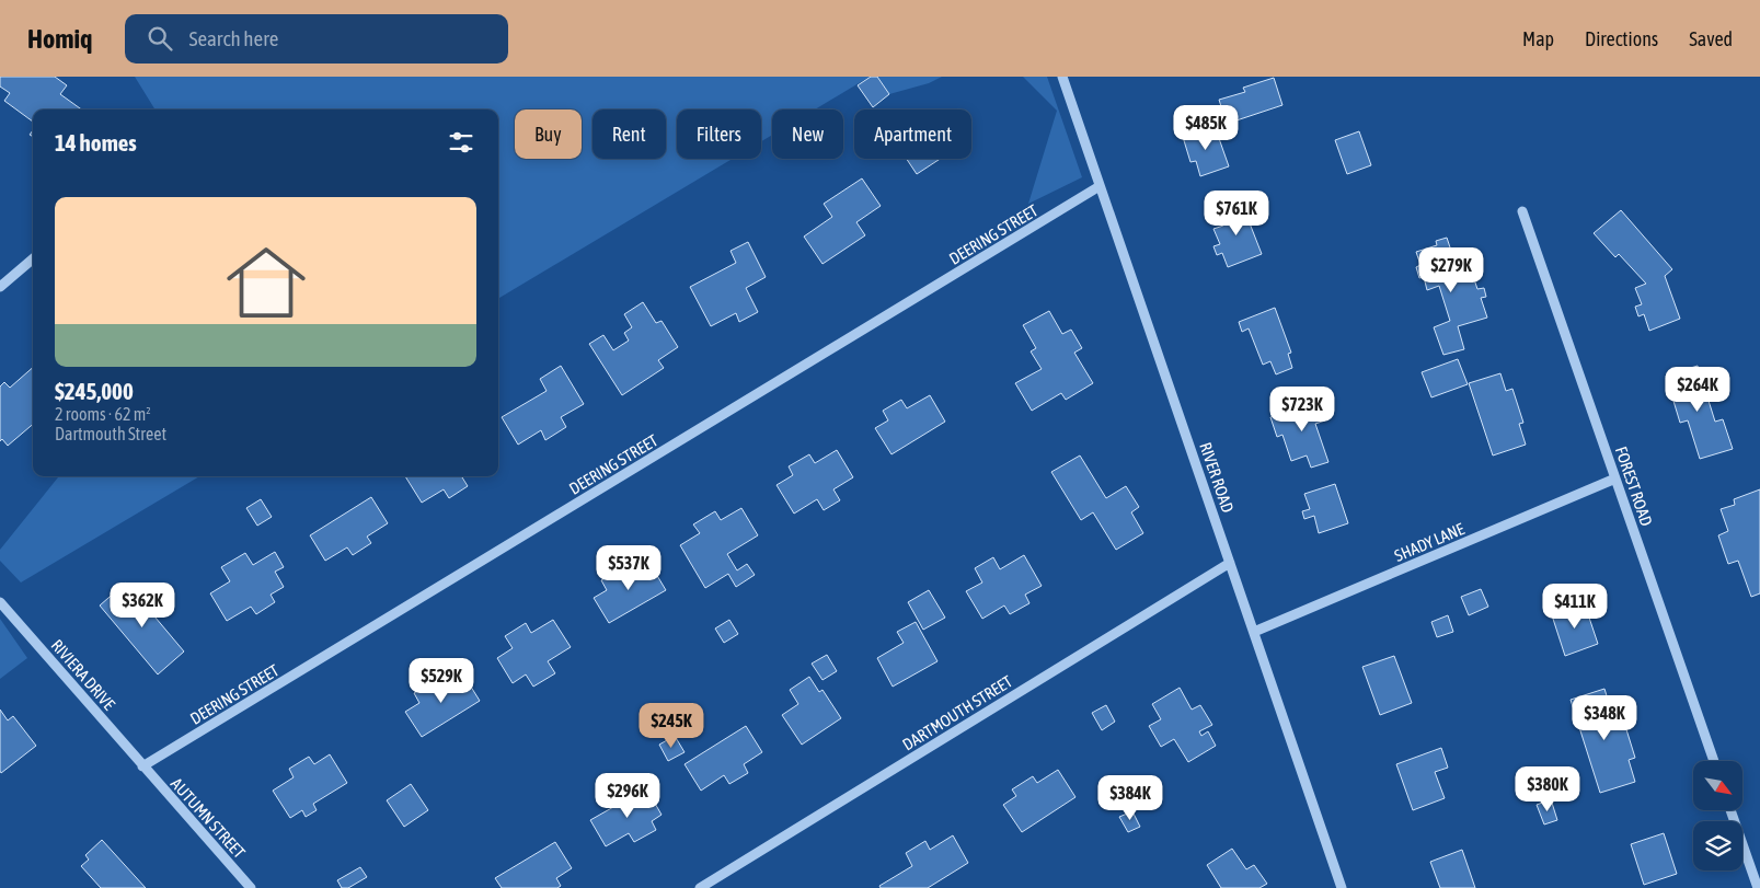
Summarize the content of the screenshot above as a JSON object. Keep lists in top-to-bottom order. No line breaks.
{"streets":{"street":["DEERING STREET","RIVER ROAD","FOREST ROAD","SHADY LANE","RIVIERA DRIVE","DARTMOUTH STREET","AUTUMN STREET"]},"crossings":[["DEERING STREET","RIVER ROAD"],["DEERING STREET","RIVIERA DRIVE"],["DEERING STREET","AUTUMN STREET"],["RIVER ROAD","SHADY LANE"],["RIVER ROAD","DARTMOUTH STREET"],["FOREST ROAD","SHADY LANE"],["RIVIERA DRIVE","AUTUMN STREET"]],"north":"bottom right","page":{"header":"Homiq","search":"Search here","nav":["Map","Directions","Saved"],"price":["$485K","$761K","$279K","$264K","$723K","$537K","$362K","$411K","$529K","$348K","$245K","$380K","$296K","$384K"],"chip":["Buy","Rent","Filters","New","Apartment"],"heading":"14 homes","list":[{"name":"$245,000","note":"2 rooms · 62 m² · Dartmouth Street"}]}}
